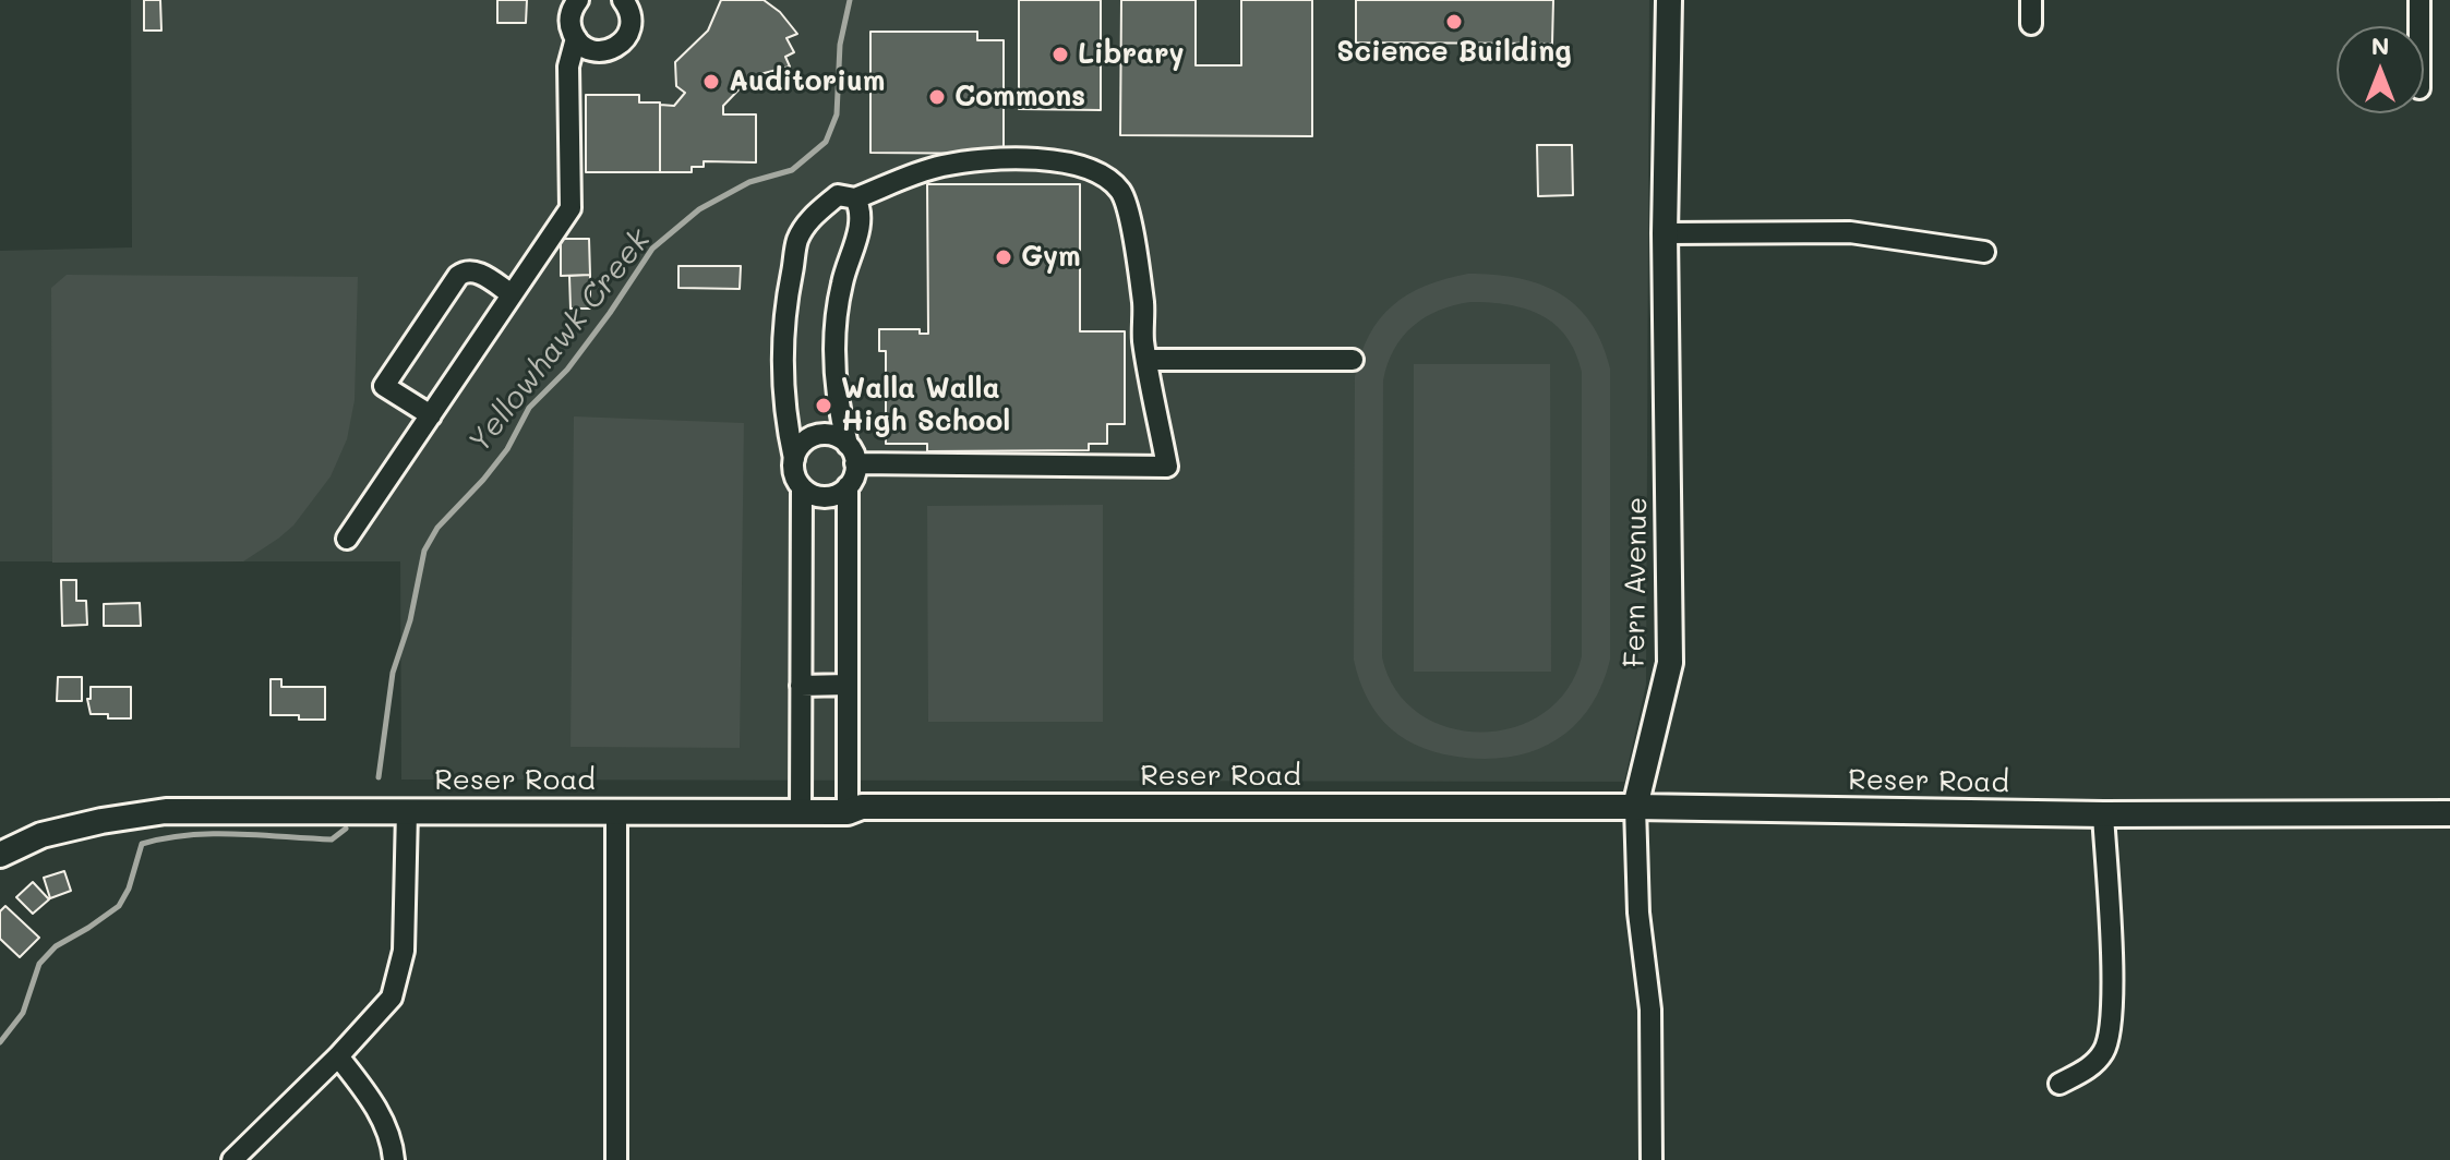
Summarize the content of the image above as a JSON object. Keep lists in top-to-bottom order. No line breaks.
{"streets":{"main road":["Fern Avenue","Reser Road"]},"crossings":[["Fern Avenue","Reser Road"]],"water":["Yellowhawk Creek"],"places":["Science Building","Library","Auditorium","Commons","Gym","Walla Walla High School"],"north":"top"}
